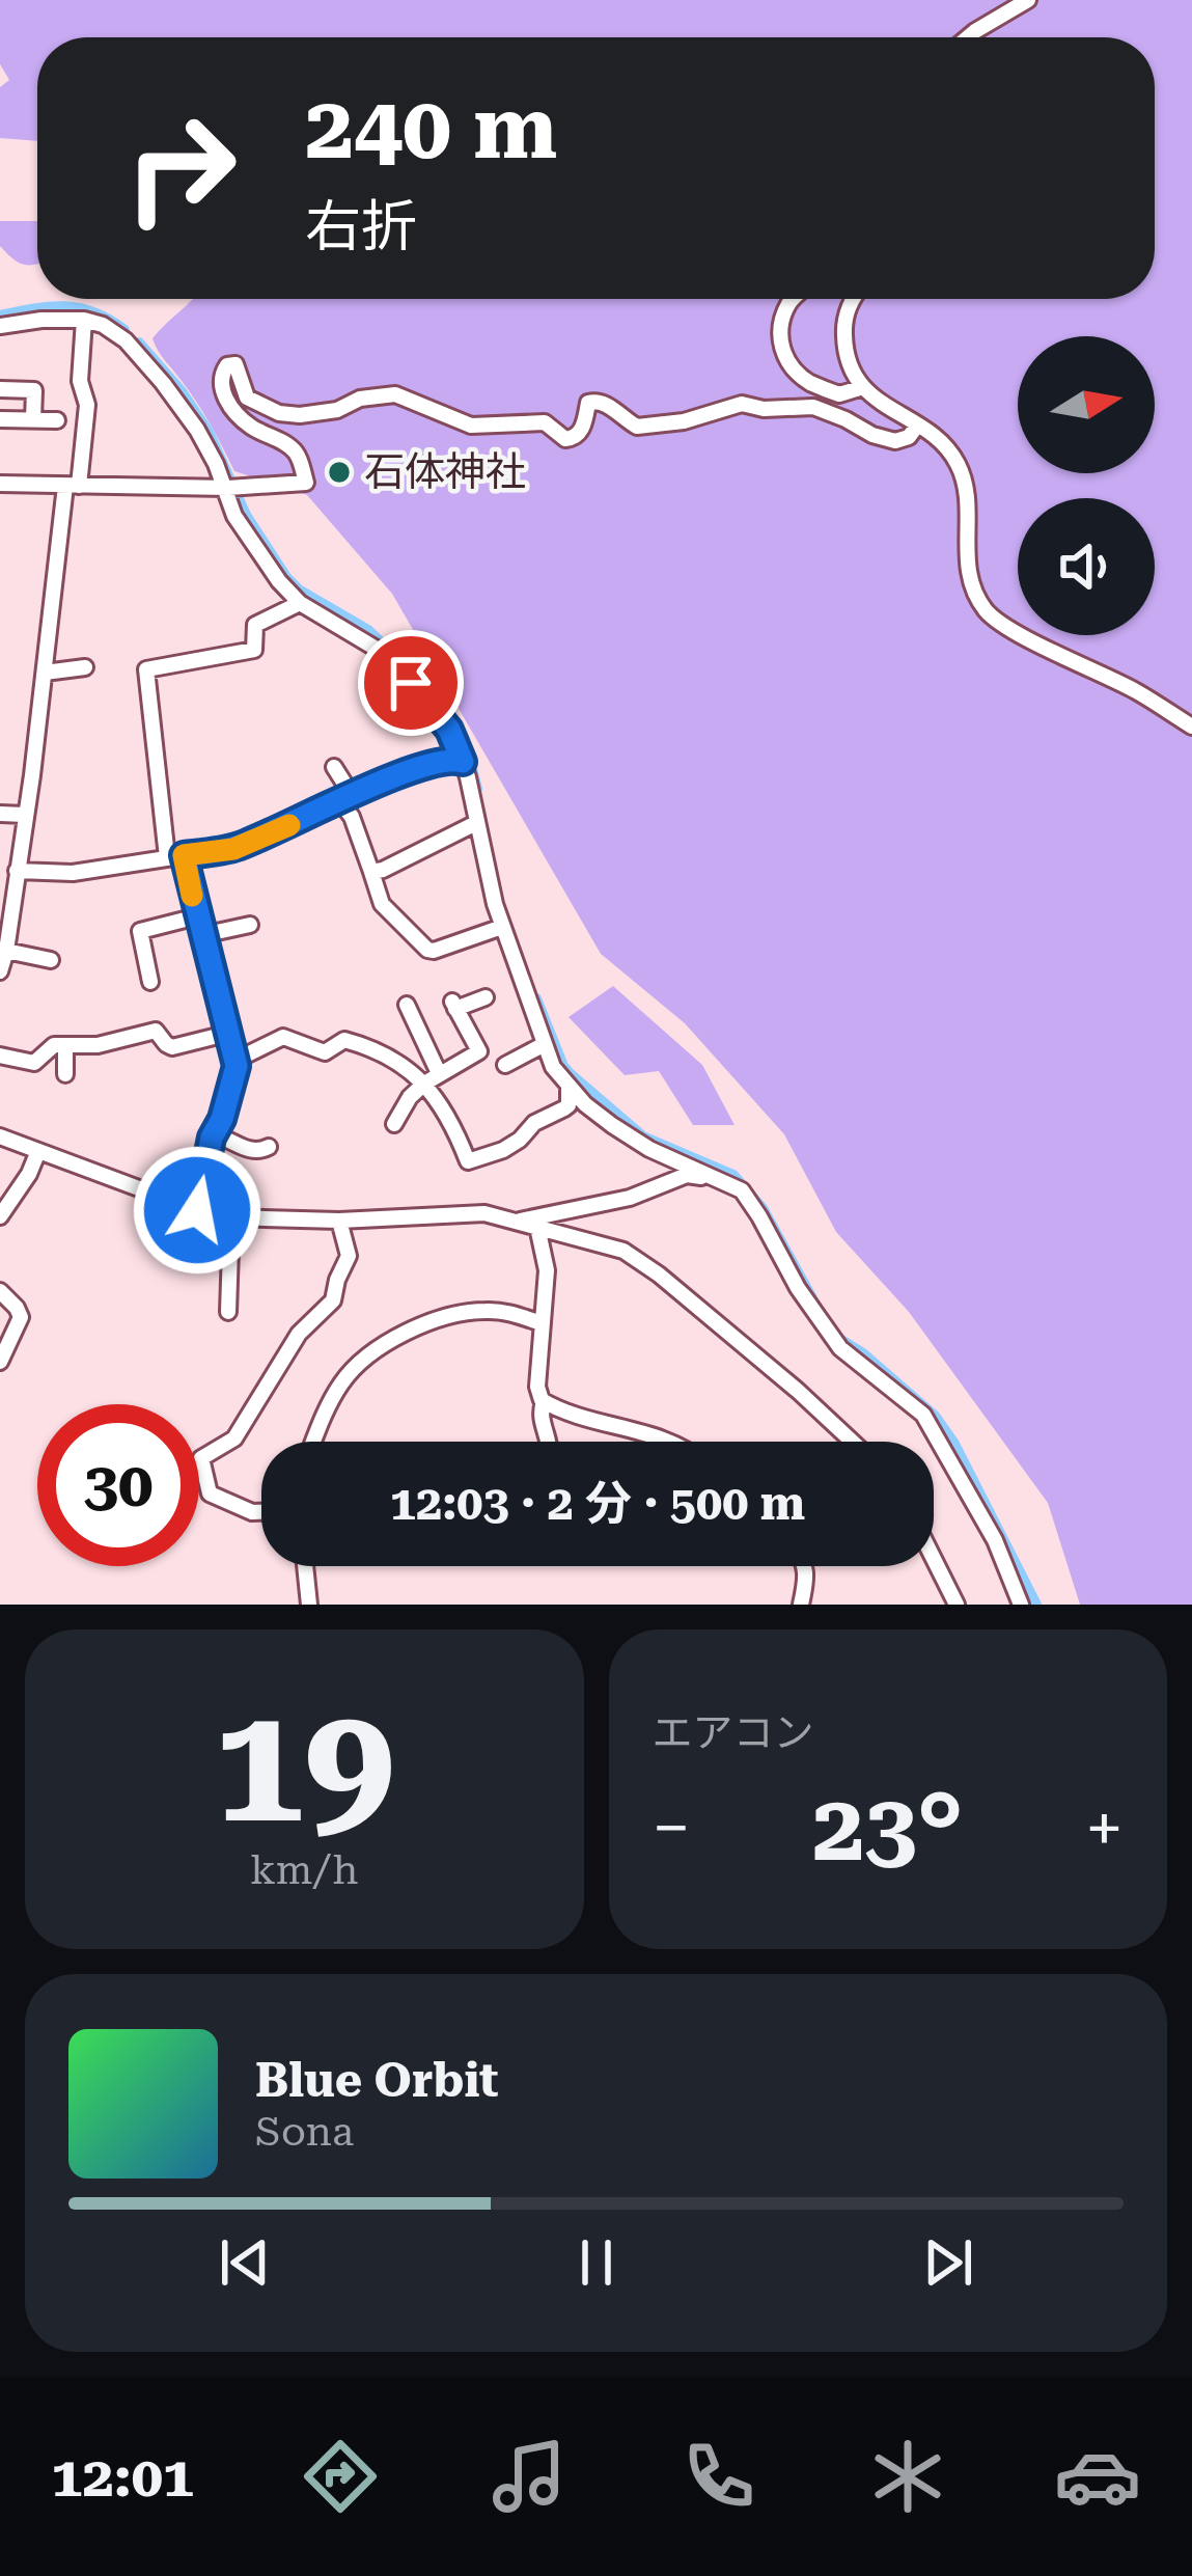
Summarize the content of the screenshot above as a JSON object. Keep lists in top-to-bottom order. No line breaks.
{"places":["石体神社"],"north":"right","page":{"turn":["240 m","右折"],"limit":"30","trip":"12:03 · 2 分 · 500 m","tile":[["19","km/h"],"エアコン"],"heat":["−","23°","+"],"song":["Blue Orbit","Sona"],"tabs":"12:01"}}
